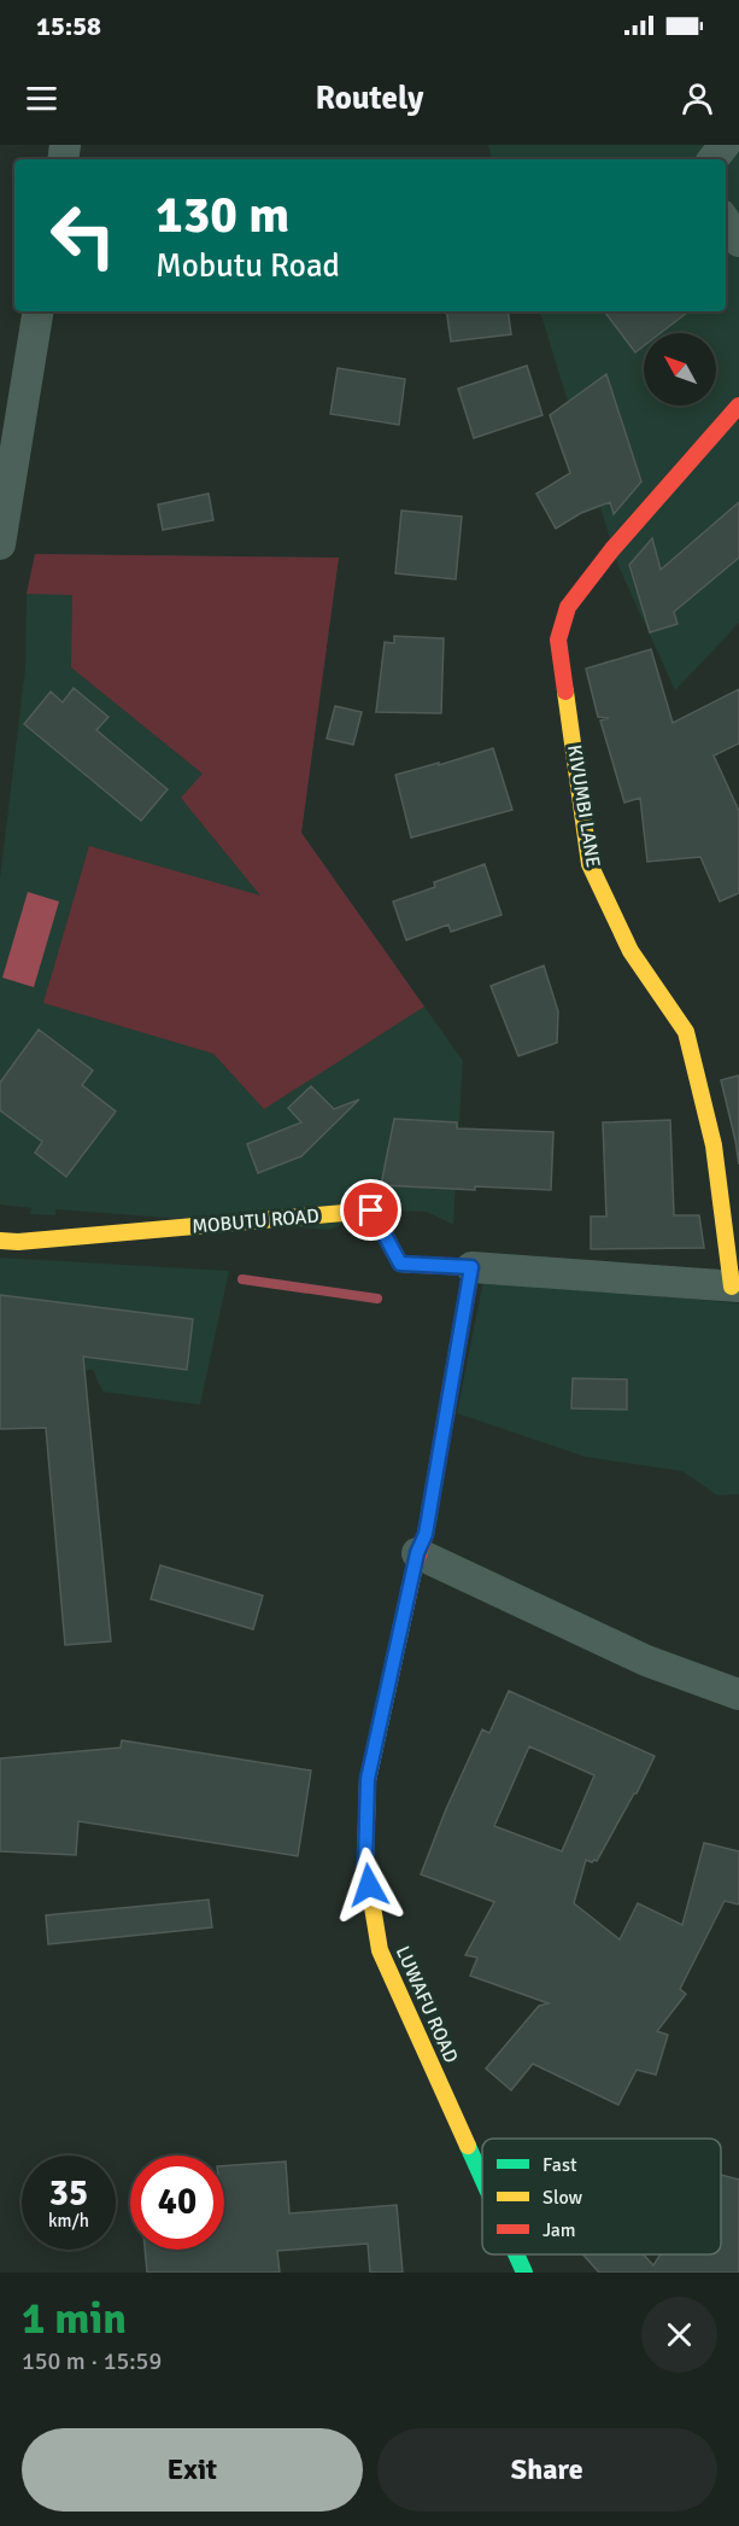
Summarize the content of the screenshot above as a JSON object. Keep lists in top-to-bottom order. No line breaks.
{"streets":{"street":["KIVUMBI LANE","MOBUTU ROAD","LUWAFU ROAD"]},"crossings":[["KIVUMBI LANE","MOBUTU ROAD"],["MOBUTU ROAD","LUWAFU ROAD"]],"legend":["Fast","Slow","Jam"],"north":"top left","page":{"status":"15:58","header":"Routely","turn":["130 m","Mobutu Road"],"speed":"35 km/h","limit":"40","heading":["1 min","150 m · 15:59"],"buttons":["Exit","Share"]}}
